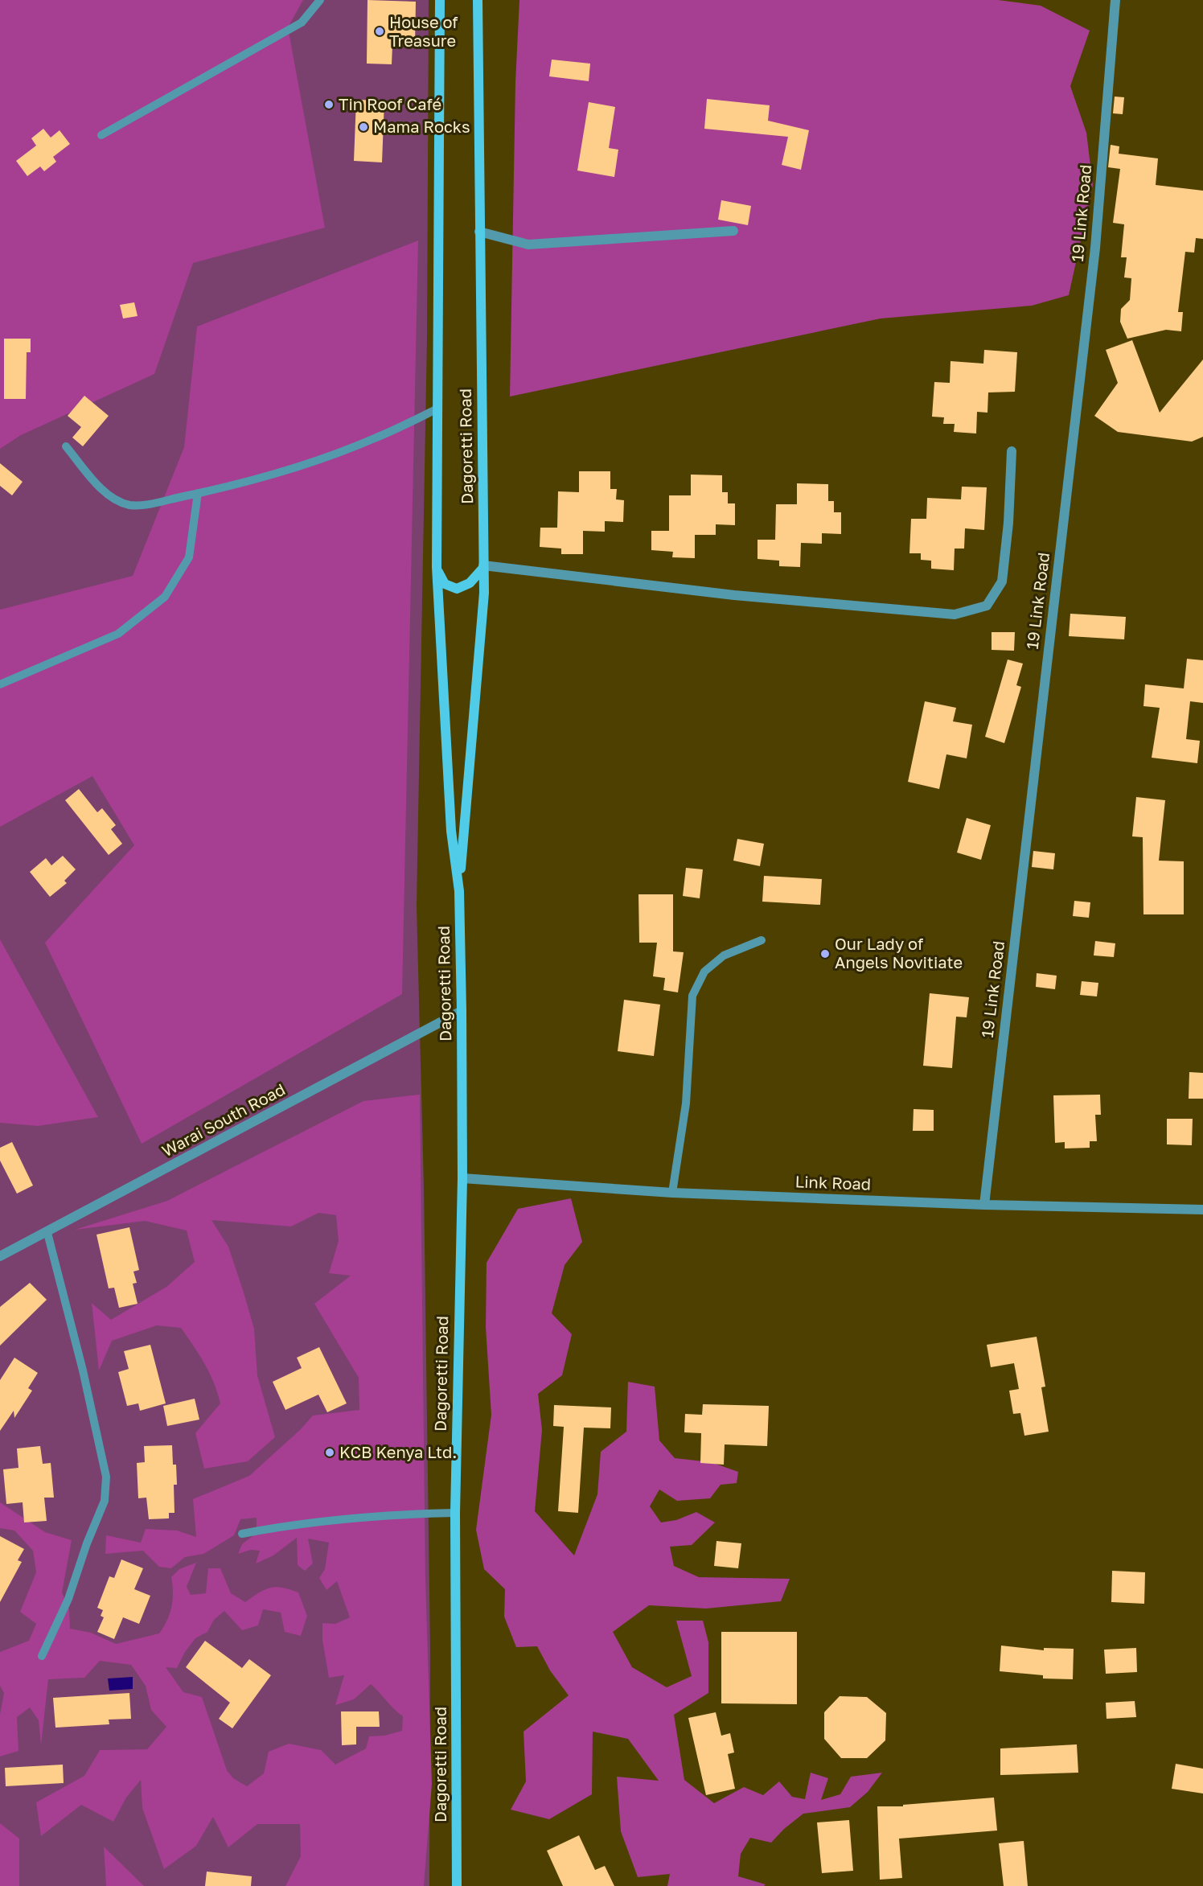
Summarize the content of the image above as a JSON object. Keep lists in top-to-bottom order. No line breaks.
{"streets":{"main road":["Dagoretti Road"],"street":["19 Link Road","Warai South Road","Link Road"]},"crossings":[["19 Link Road","Link Road"],["Dagoretti Road","Warai South Road"],["Dagoretti Road","Link Road"]],"places":["House of Treasure","Tin Roof Café","Mama Rocks","Our Lady of Angels Novitiate","KCB Kenya Ltd."]}
